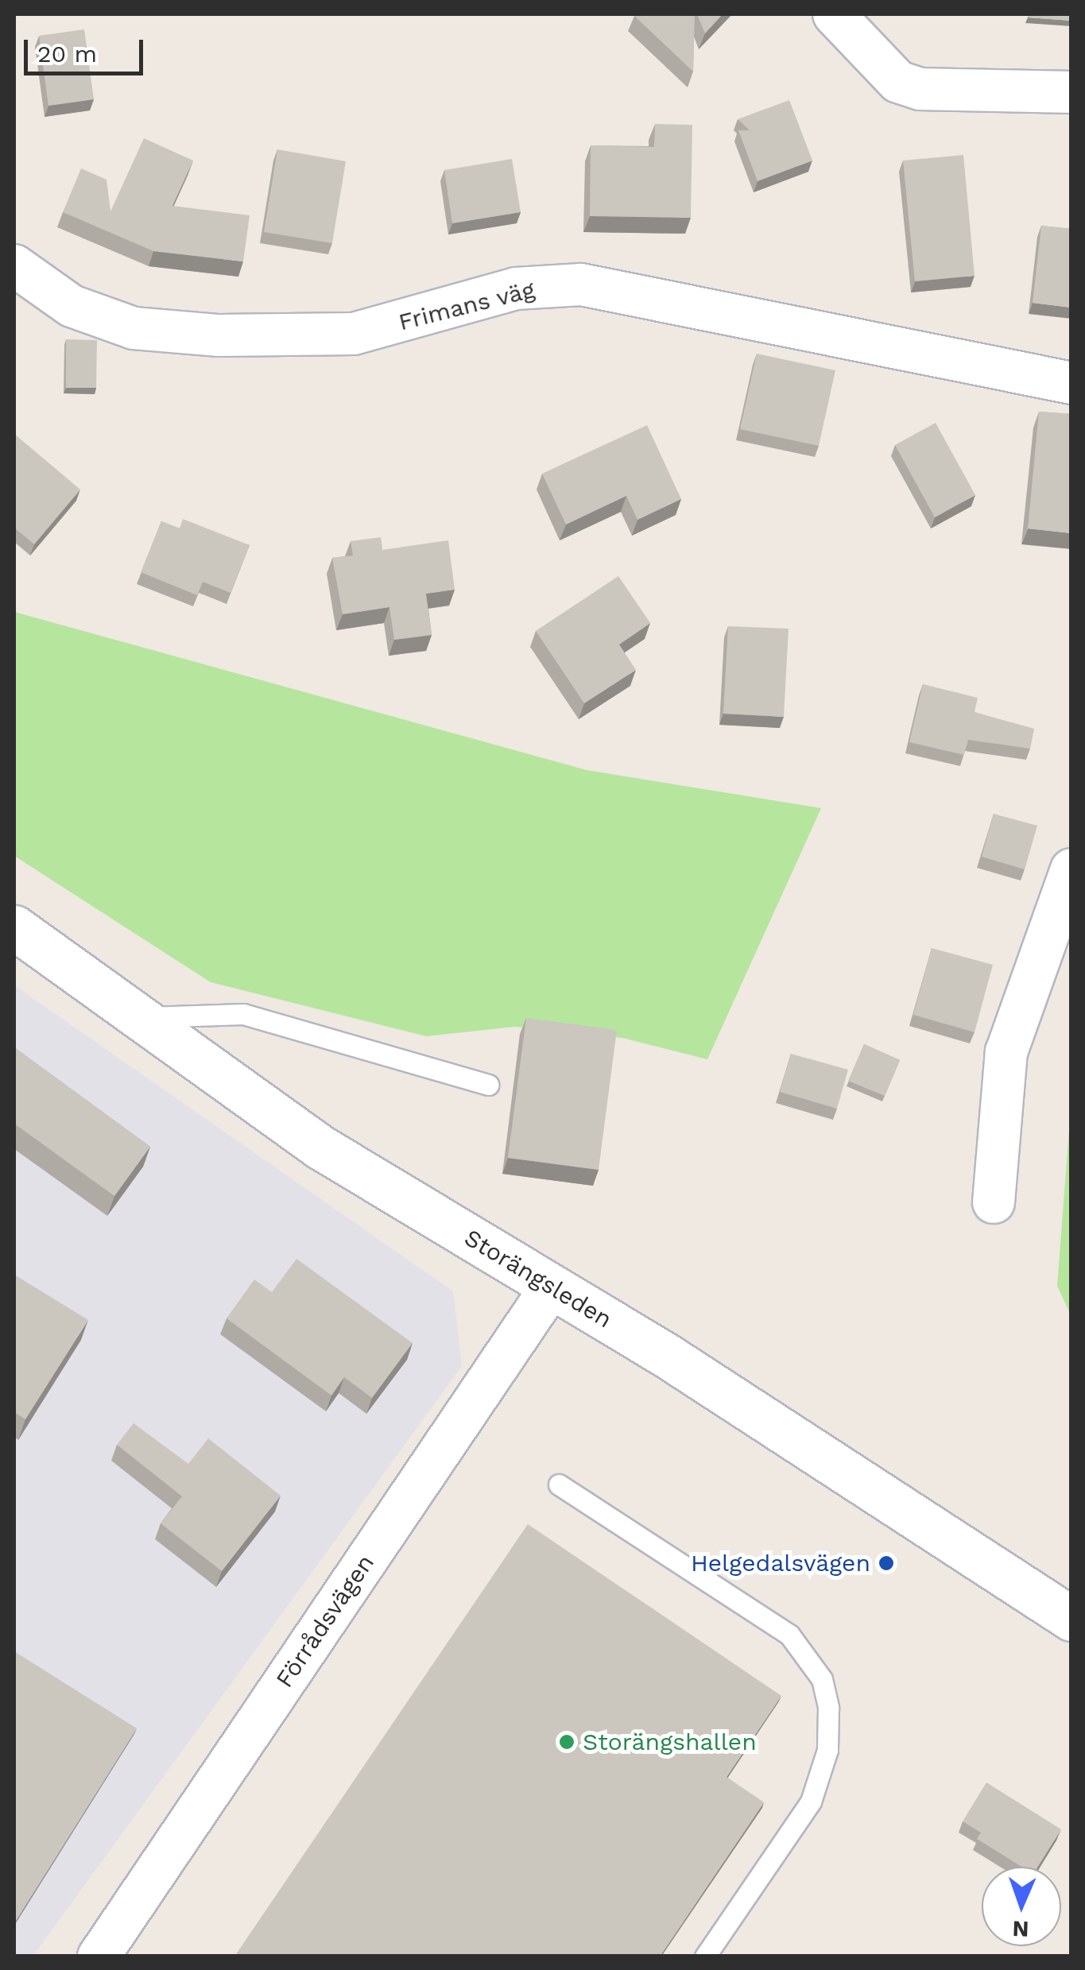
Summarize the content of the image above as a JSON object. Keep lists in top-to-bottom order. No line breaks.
{"streets":{"main road":["Storängsleden"],"street":["Frimans väg","Förrådsvägen"]},"crossings":[["Storängsleden","Förrådsvägen"]],"places":["Helgedalsvägen","Storängshallen"],"scale_bar":"20 m","north":"bottom"}
